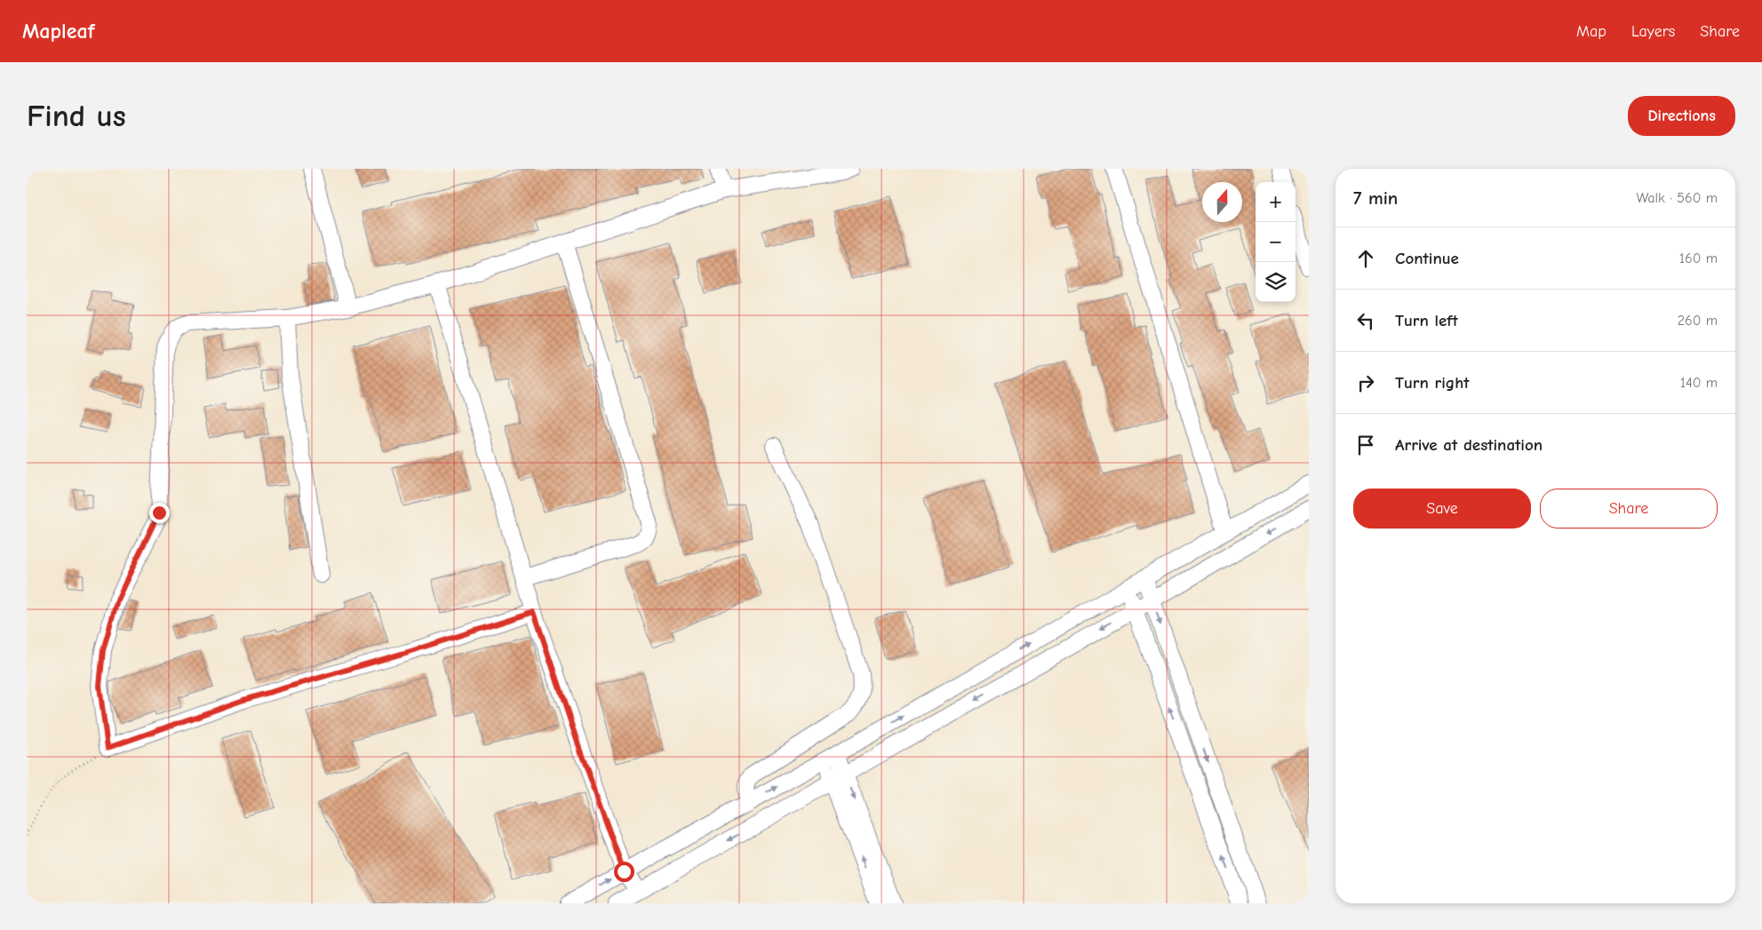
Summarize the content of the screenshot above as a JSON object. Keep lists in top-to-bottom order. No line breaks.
{"north":"top","page":{"header":"Mapleaf","nav":["Map","Layers","Share"],"buttons":["Directions",["Save","Share"]],"title":"Find us","heading":["7 min","Walk · 560 m"],"map_buttons":["+","−"],"list":[["Continue","160 m"],["Turn left","260 m"],["Turn right","140 m"],"Arrive at destination"]}}
